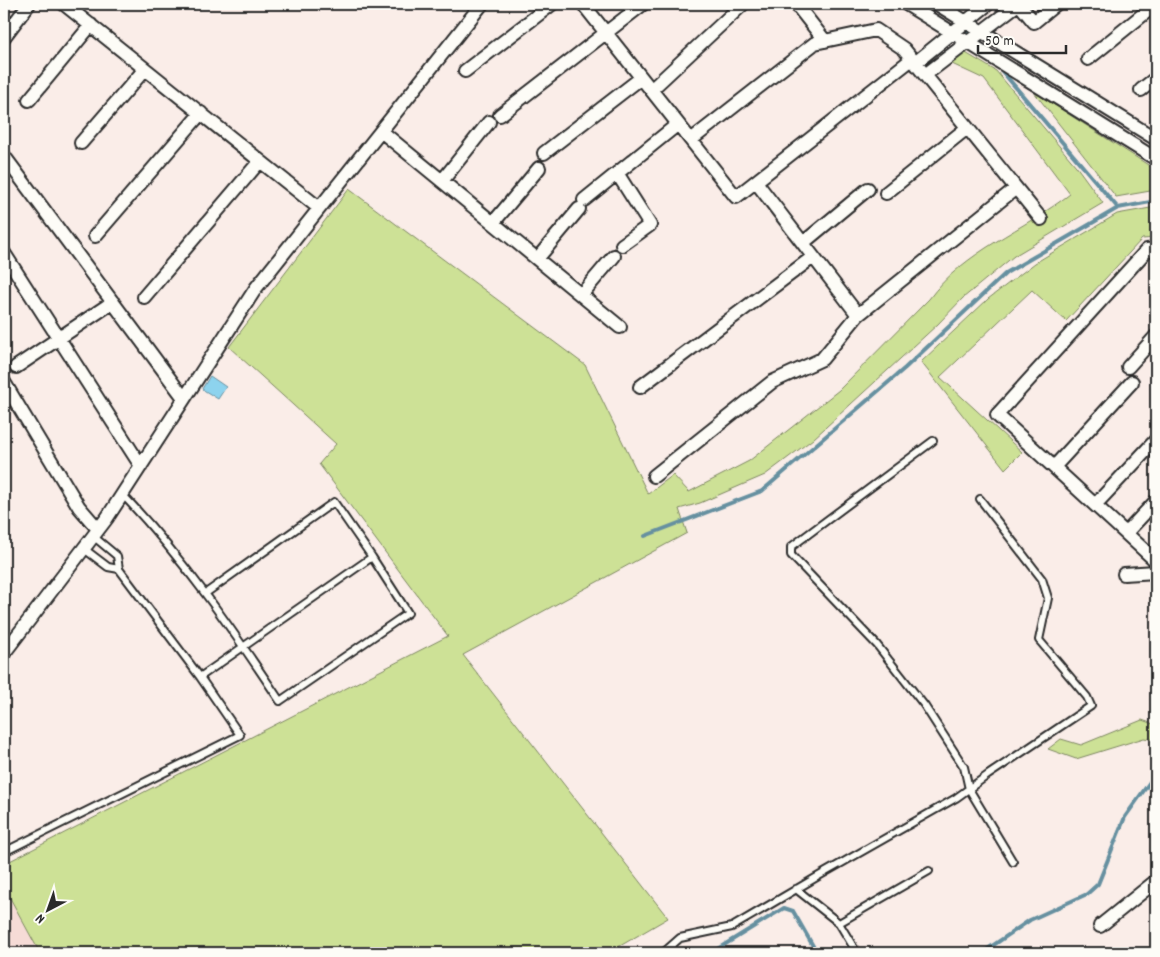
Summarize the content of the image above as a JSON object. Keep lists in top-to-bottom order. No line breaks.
{"scale_bar":"50 m","north":"bottom left"}
